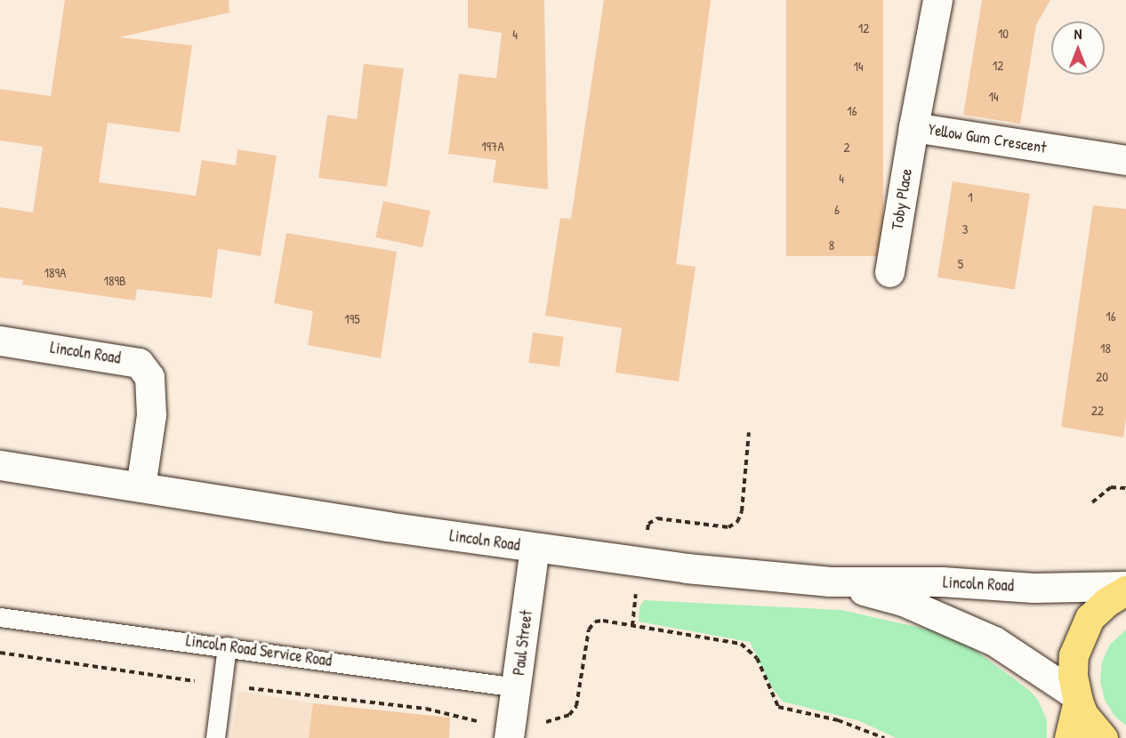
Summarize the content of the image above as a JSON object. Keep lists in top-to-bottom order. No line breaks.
{"streets":{"main road":["Yellow Gum Crescent","Toby Place","Lincoln Road","Paul Street"],"lane":["Lincoln Road Service Road"]},"crossings":[["Yellow Gum Crescent","Toby Place"],["Lincoln Road","Paul Street"],["Paul Street","Lincoln Road Service Road"]],"house_numbers":["12","10","4","12","14","14","16","197A","2","4","1","6","3","8","5","189A","189B","16","195","18","20","22"],"north":"top"}
